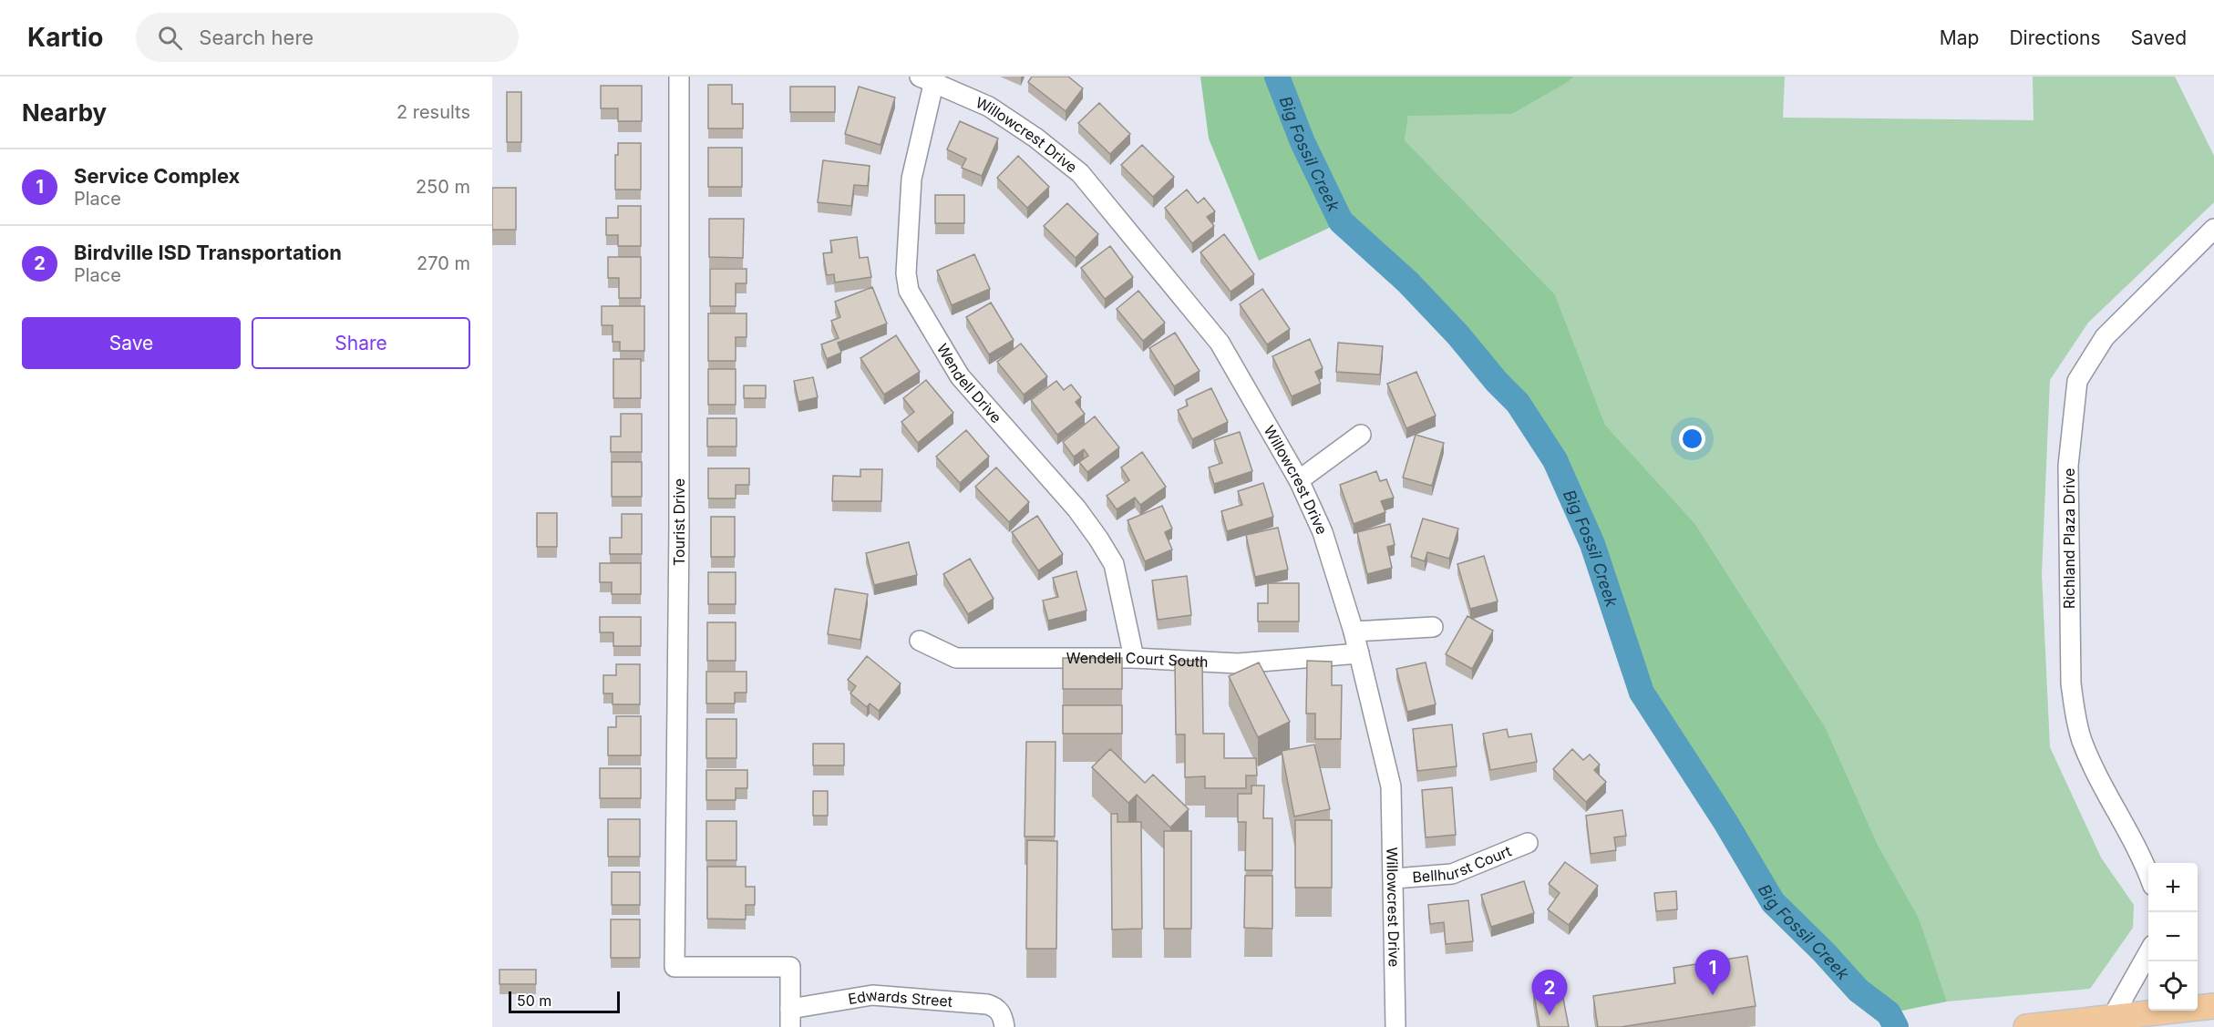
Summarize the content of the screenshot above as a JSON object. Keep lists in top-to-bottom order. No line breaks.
{"streets":{"street":["Willowcrest Drive","Wendell Drive","Tourist Drive","Richland Plaza Drive","Wendell Court South","Bellhurst Court","Edwards Street"]},"crossings":[["Willowcrest Drive","Wendell Drive"],["Willowcrest Drive","Wendell Court South"],["Willowcrest Drive","Bellhurst Court"],["Wendell Drive","Wendell Court South"],["Tourist Drive","Edwards Street"]],"water":["Big Fossil Creek"],"scale_bar":"50 m","page":{"header":"Kartio","search":"Search here","nav":["Map","Directions","Saved"],"heading":["Nearby","2 results"],"list":[{"mark":"1","name":"Service Complex","note":"Place","value":"250 m"},{"mark":"2","name":"Birdville ISD Transportation","note":"Place","value":"270 m"}],"buttons":["Save","Share"],"map_buttons":["+","−"],"pins":["1","2"],"scale":"50 m"}}
